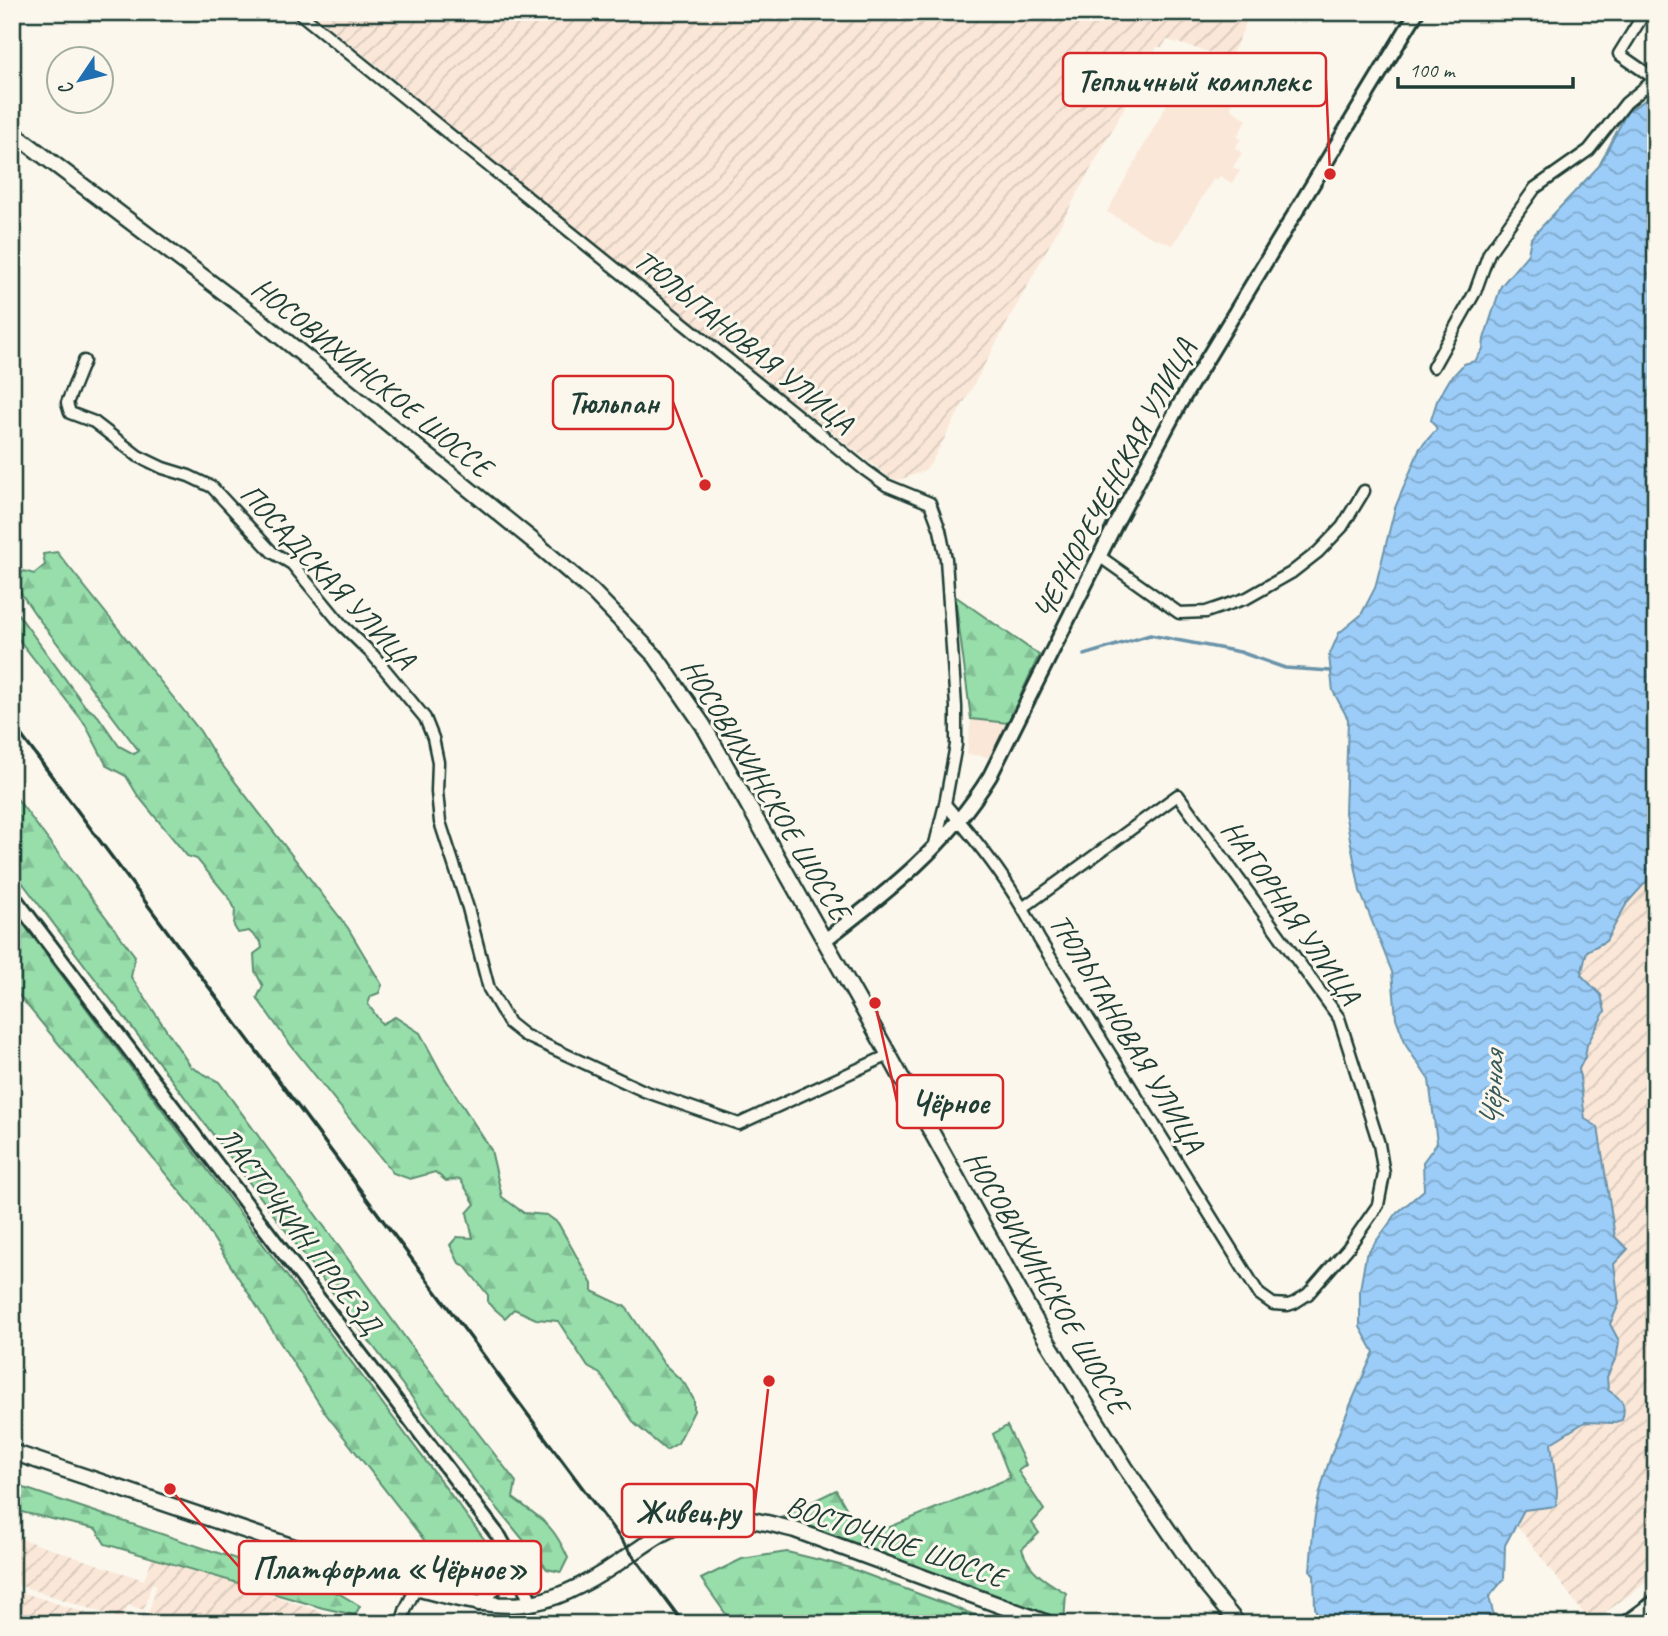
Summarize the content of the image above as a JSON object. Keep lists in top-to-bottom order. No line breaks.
{"streets":{"main road":["НОСОВИХИНСКОЕ ШОССЕ","ВОСТОЧНОЕ ШОССЕ"],"street":["ТЮЛЬПАНОВАЯ УЛИЦА","ЧЕРНОРЕЧЕНСКАЯ УЛИЦА","ПОСАДСКАЯ УЛИЦА","НАГОРНАЯ УЛИЦА","ЛАСТОЧКИН ПРОЕЗД"]},"crossings":[["ТЮЛЬПАНОВАЯ УЛИЦА","ЧЕРНОРЕЧЕНСКАЯ УЛИЦА"],["ТЮЛЬПАНОВАЯ УЛИЦА","НАГОРНАЯ УЛИЦА"],["НОСОВИХИНСКОЕ ШОССЕ","ЧЕРНОРЕЧЕНСКАЯ УЛИЦА"],["НОСОВИХИНСКОЕ ШОССЕ","ПОСАДСКАЯ УЛИЦА"],["ЛАСТОЧКИН ПРОЕЗД","ВОСТОЧНОЕ ШОССЕ"]],"water":["Чёрная"],"places":["Тепличный комплекс","Тюльпан","Чёрное","Живец.ру","Платформа «Чёрное»"],"scale_bar":"100 m","north":"bottom left"}
